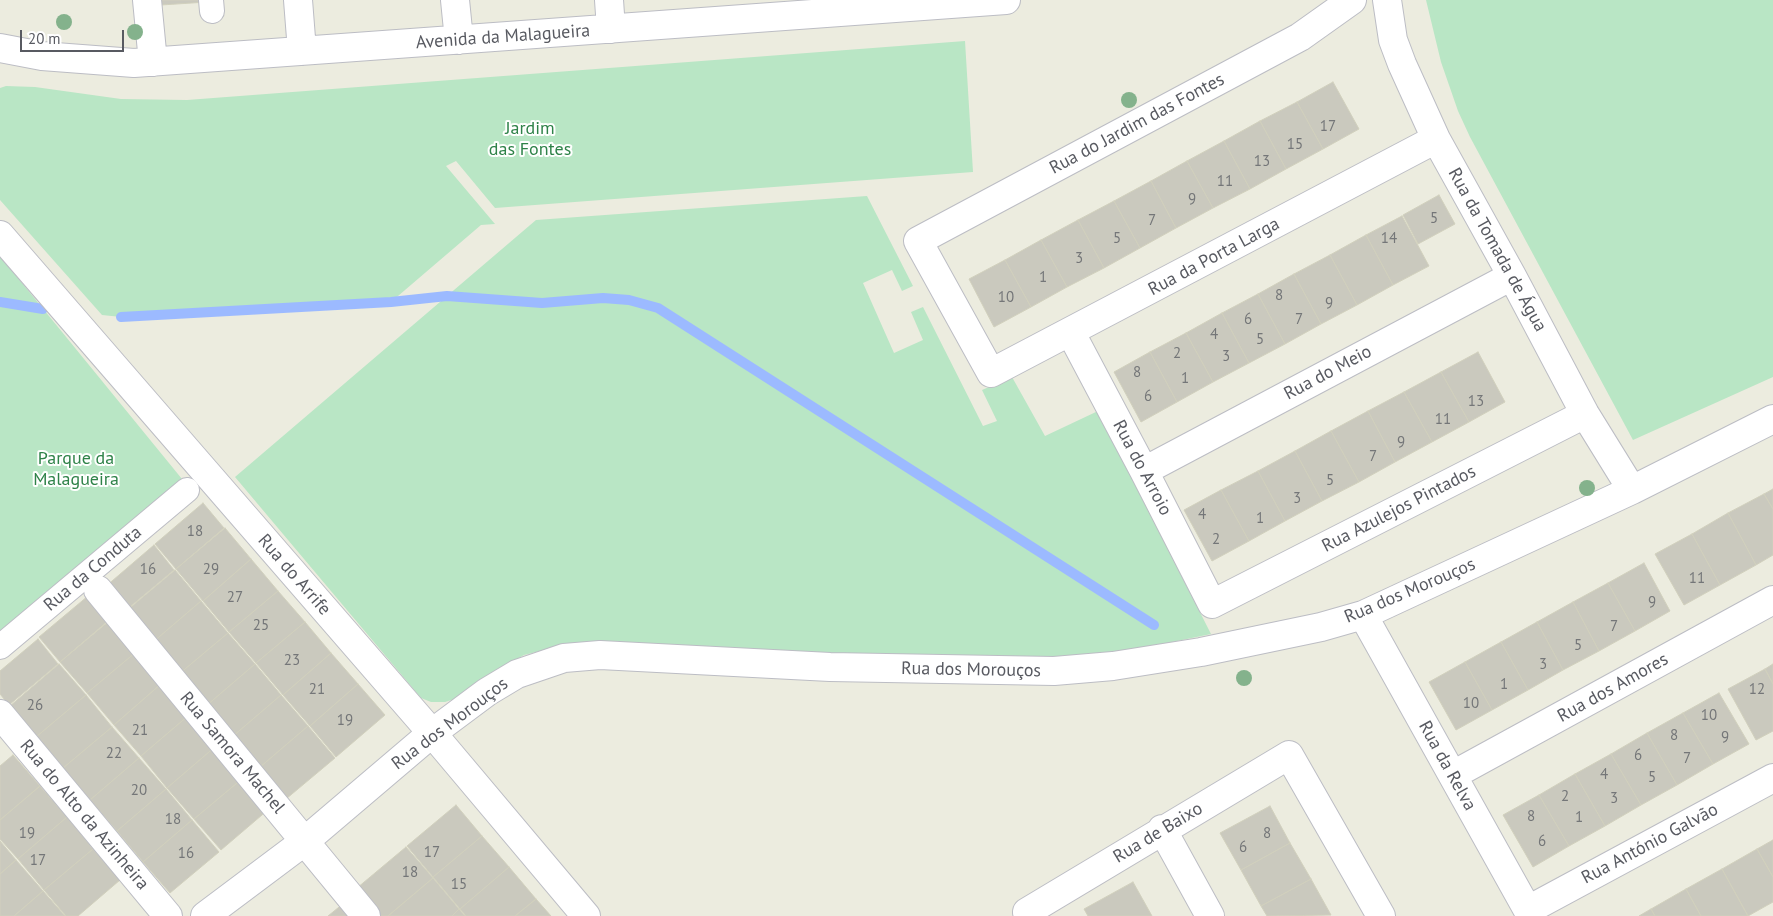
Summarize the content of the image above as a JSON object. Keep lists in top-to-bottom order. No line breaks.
{"streets":{"street":["Avenida da Malagueira","Rua do Jardim das Fontes","Rua da Tomada de Água","Rua da Porta Larga","Rua do Meio","Rua do Arroio","Rua Azulejos Pintados","Rua da Conduta","Rua do Arrife","Rua dos Morouços","Rua dos Amores","Rua Samora Machel","Rua da Relva","Rua do Alto da Azinheira","Rua de Baixo","Rua António Galvão"]},"crossings":[["Rua do Jardim das Fontes","Rua da Porta Larga"],["Rua da Tomada de Água","Rua da Porta Larga"],["Rua da Tomada de Água","Rua do Meio"],["Rua da Tomada de Água","Rua Azulejos Pintados"],["Rua da Tomada de Água","Rua dos Morouços"],["Rua da Porta Larga","Rua do Arroio"],["Rua do Meio","Rua do Arroio"],["Rua do Arroio","Rua Azulejos Pintados"],["Rua do Arrife","Rua dos Morouços"],["Rua dos Morouços","Rua Samora Machel"],["Rua dos Morouços","Rua da Relva"],["Rua dos Amores","Rua da Relva"],["Rua da Relva","Rua António Galvão"]],"parks":["Jardim das Fontes","Parque da Malagueira"],"house_numbers":["17","15","13","11","9","5","7","5","14","3","1","8","10","9","6","7","4","5","2","3","8","1","6","13","11","9","7","5","3","4","1","18","2","16","29","11","27","9","25","7","5","23","3","1","21","12","10","26","10","19","21","8","9","22","6","7","4","5","20","2","3","8","1","18","19","8","6","6","17","16","17","18","15"],"scale_bar":"20 m"}
